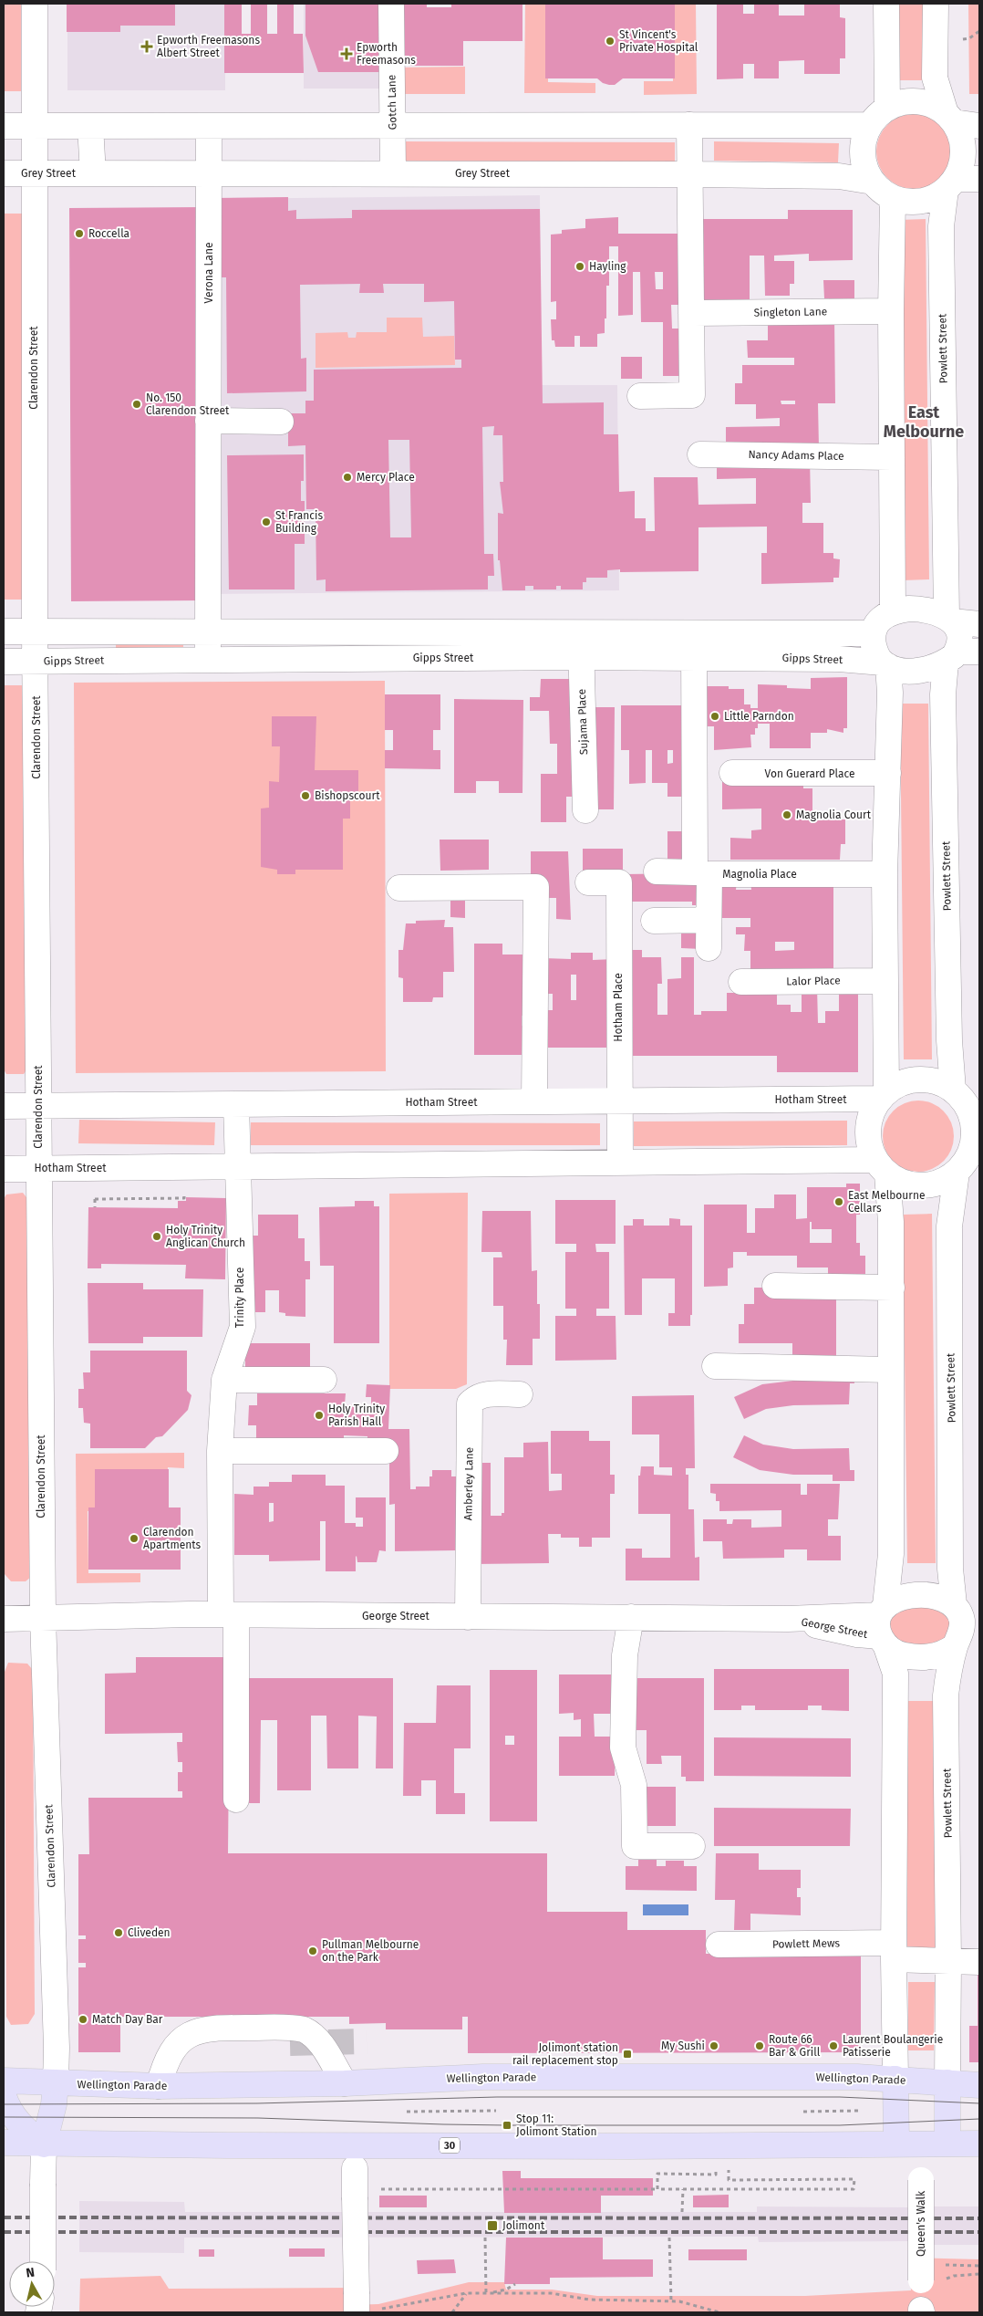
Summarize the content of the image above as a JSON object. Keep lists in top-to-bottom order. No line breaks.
{"streets":{"main road":["Powlett Street","Clarendon Street","Wellington Parade","30"],"street":["Gotch Lane","Grey Street","Verona Lane","Singleton Lane","Nancy Adams Place","Gipps Street","Sujama Place","Von Guerard Place","Magnolia Place","Lalor Place","Hotham Place","Hotham Street","Trinity Place","Amberley Lane","George Street","Powlett Mews","Queen's Walk"]},"crossings":[["Gotch Lane","Grey Street"],["Grey Street","Verona Lane"],["Grey Street","Powlett Street"],["Grey Street","Clarendon Street"],["Verona Lane","Gipps Street"],["Powlett Street","Gipps Street"],["Powlett Street","Hotham Street"],["Powlett Street","George Street"],["Powlett Street","Wellington Parade"],["Powlett Street","30"],["Clarendon Street","Gipps Street"],["Clarendon Street","Hotham Street"],["Clarendon Street","George Street"],["Clarendon Street","Wellington Parade"],["Clarendon Street","30"],["Gipps Street","Sujama Place"],["Hotham Place","Hotham Street"],["Hotham Street","Trinity Place"],["Trinity Place","George Street"],["Amberley Lane","George Street"]],"districts":["East Melbourne"],"places":{"other":["St Vincent's Private Hospital","Roccella","Hayling","No. 150 Clarendon Street","Mercy Place","St Francis Building","Little Parndon","Bishopscourt","Magnolia Court","East Melbourne Cellars","Holy Trinity Anglican Church","Holy Trinity Parish Hall","Clarendon Apartments","Cliveden","Pullman Melbourne on the Park","Match Day Bar","My Sushi","Route 66 Bar & Grill","Laurent Boulangerie Patisserie"],"health":["Epworth Freemasons Albert Street","Epworth Freemasons"],"transit":["Jolimont station rail replacement stop","Stop 11: Jolimont Station","Jolimont"]},"north":"top"}
